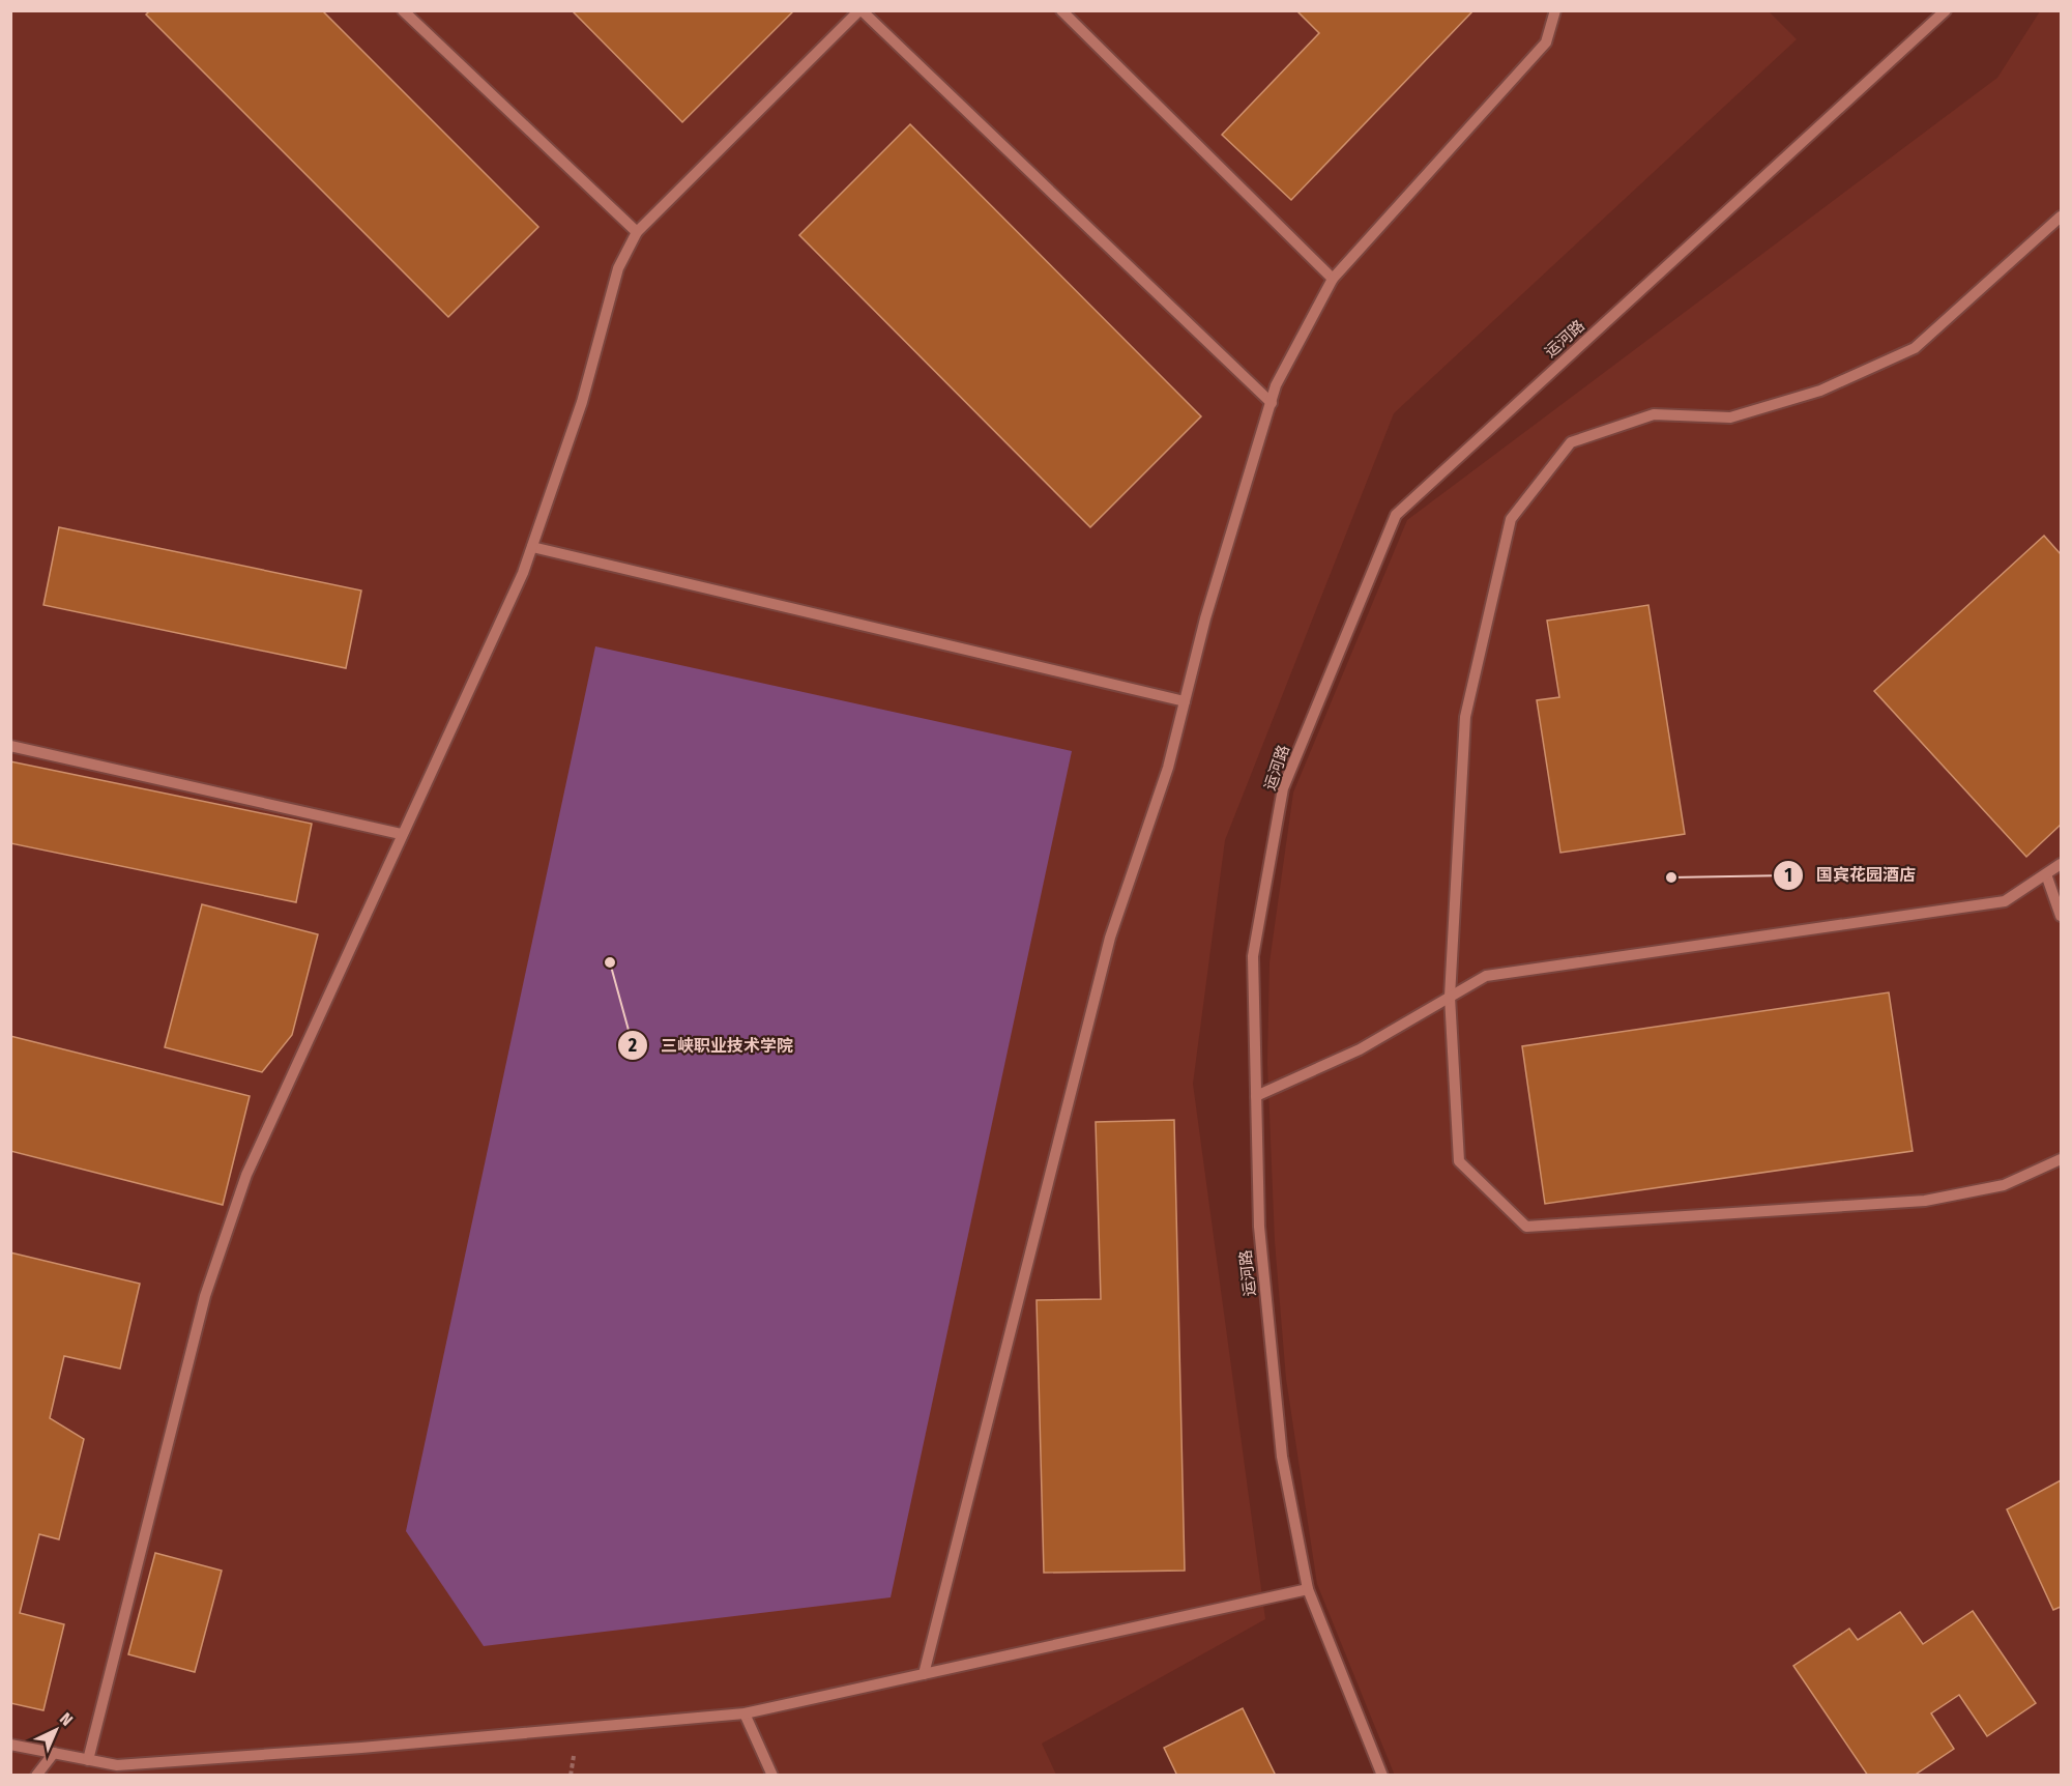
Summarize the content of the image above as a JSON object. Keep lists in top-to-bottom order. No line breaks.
{"streets":{"street":["运河路"]},"places":["国宾花园酒店","三峡职业技术学院"],"north":"top right"}
